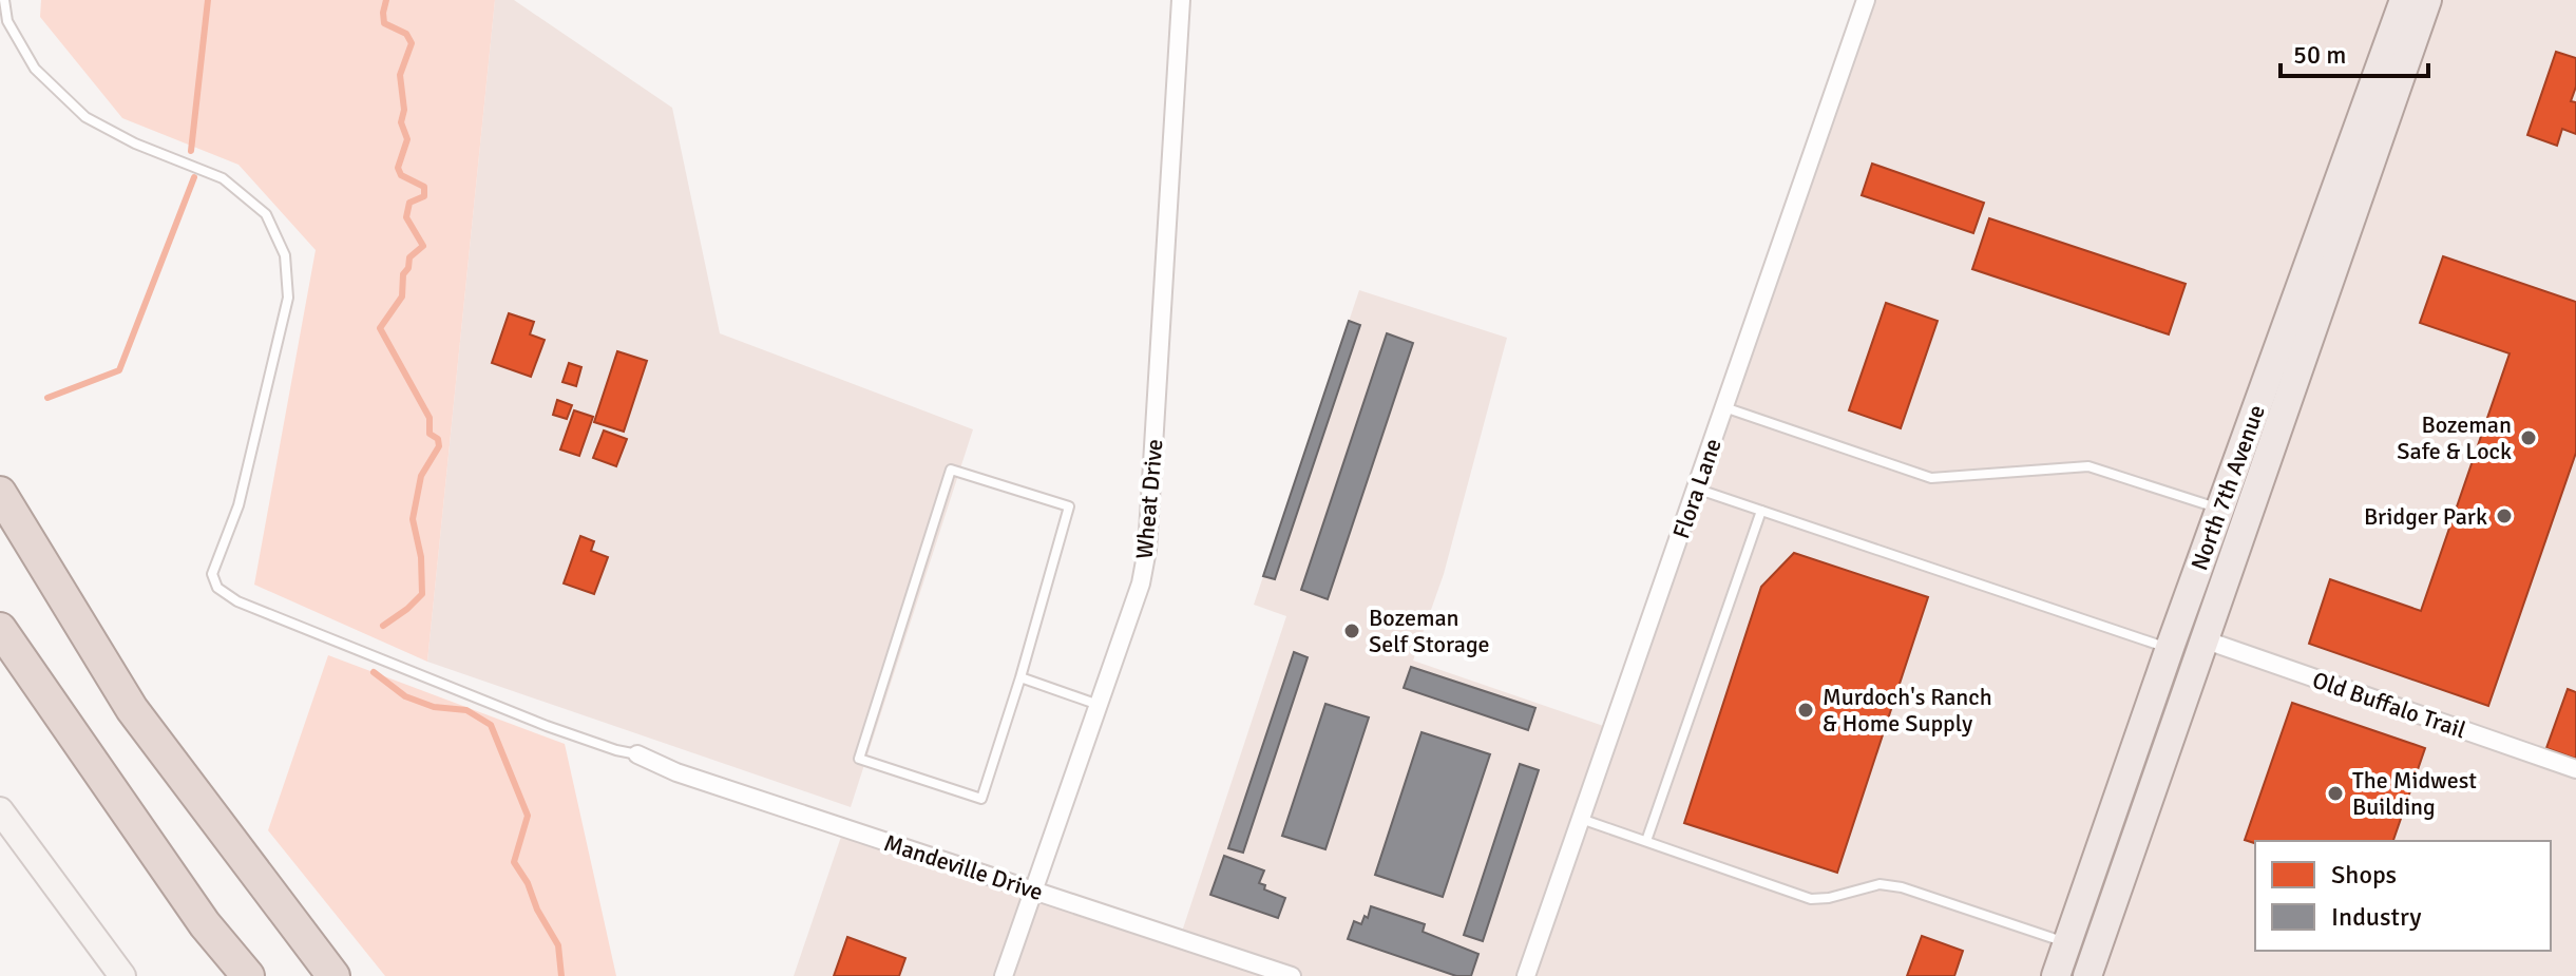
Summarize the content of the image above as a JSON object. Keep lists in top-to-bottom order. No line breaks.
{"streets":{"main road":["North 7th Avenue"],"street":["Flora Lane","Wheat Drive","Old Buffalo Trail","Mandeville Drive"]},"crossings":[["North 7th Avenue","Old Buffalo Trail"],["Wheat Drive","Mandeville Drive"]],"places":["Bozeman Safe & Lock","Bridger Park","Bozeman Self Storage","Murdoch's Ranch & Home Supply","The Midwest Building"],"legend":["Shops","Industry"],"scale_bar":"50 m"}
